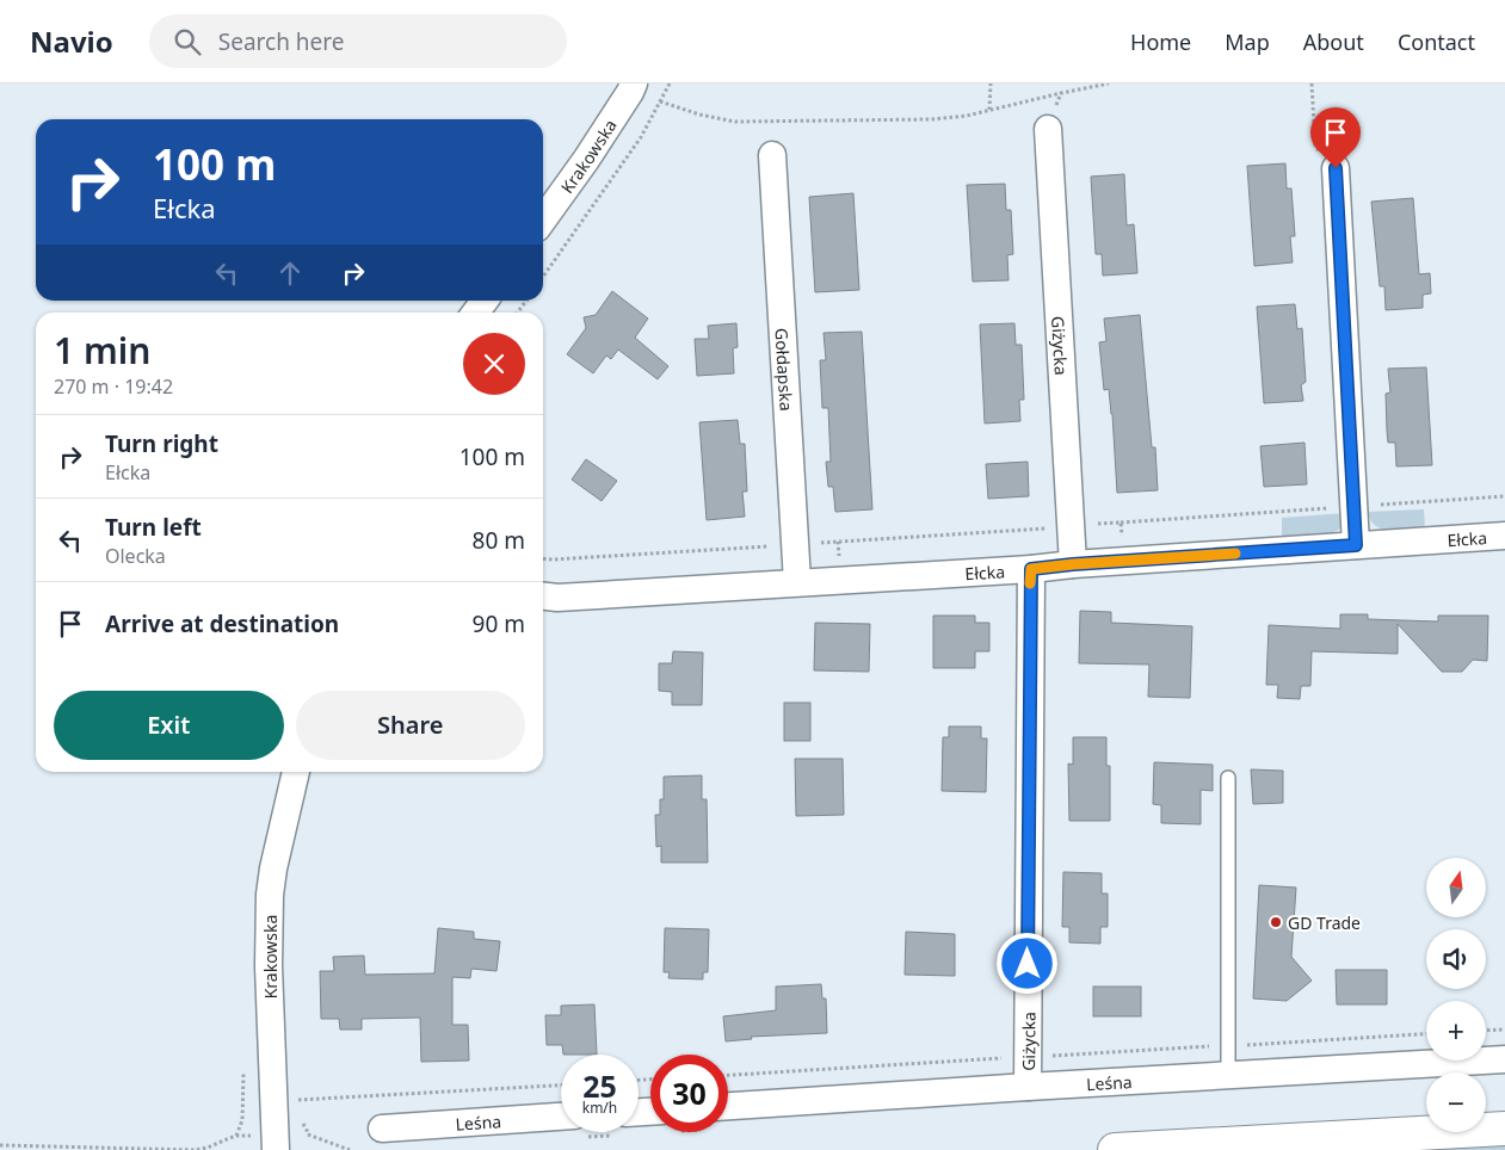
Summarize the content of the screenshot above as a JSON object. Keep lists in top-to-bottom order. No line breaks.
{"streets":{"street":["Krakowska","Giżycka","Gołdapska","Ełcka","Leśna"]},"crossings":[["Giżycka","Ełcka"],["Giżycka","Leśna"],["Gołdapska","Ełcka"]],"places":["GD Trade"],"north":"top","page":{"header":"Navio","search":"Search here","nav":["Home","Map","About","Contact"],"turn":["100 m","Ełcka"],"heading":["1 min","270 m · 19:42"],"list":[{"name":"Turn right","note":"Ełcka","value":"100 m"},{"name":"Turn left","note":"Olecka","value":"80 m"},{"name":"Arrive at destination","value":"90 m"}],"buttons":["Exit","Share"],"map_buttons":["+","−"],"speed":"25 km/h","limit":"30"}}
